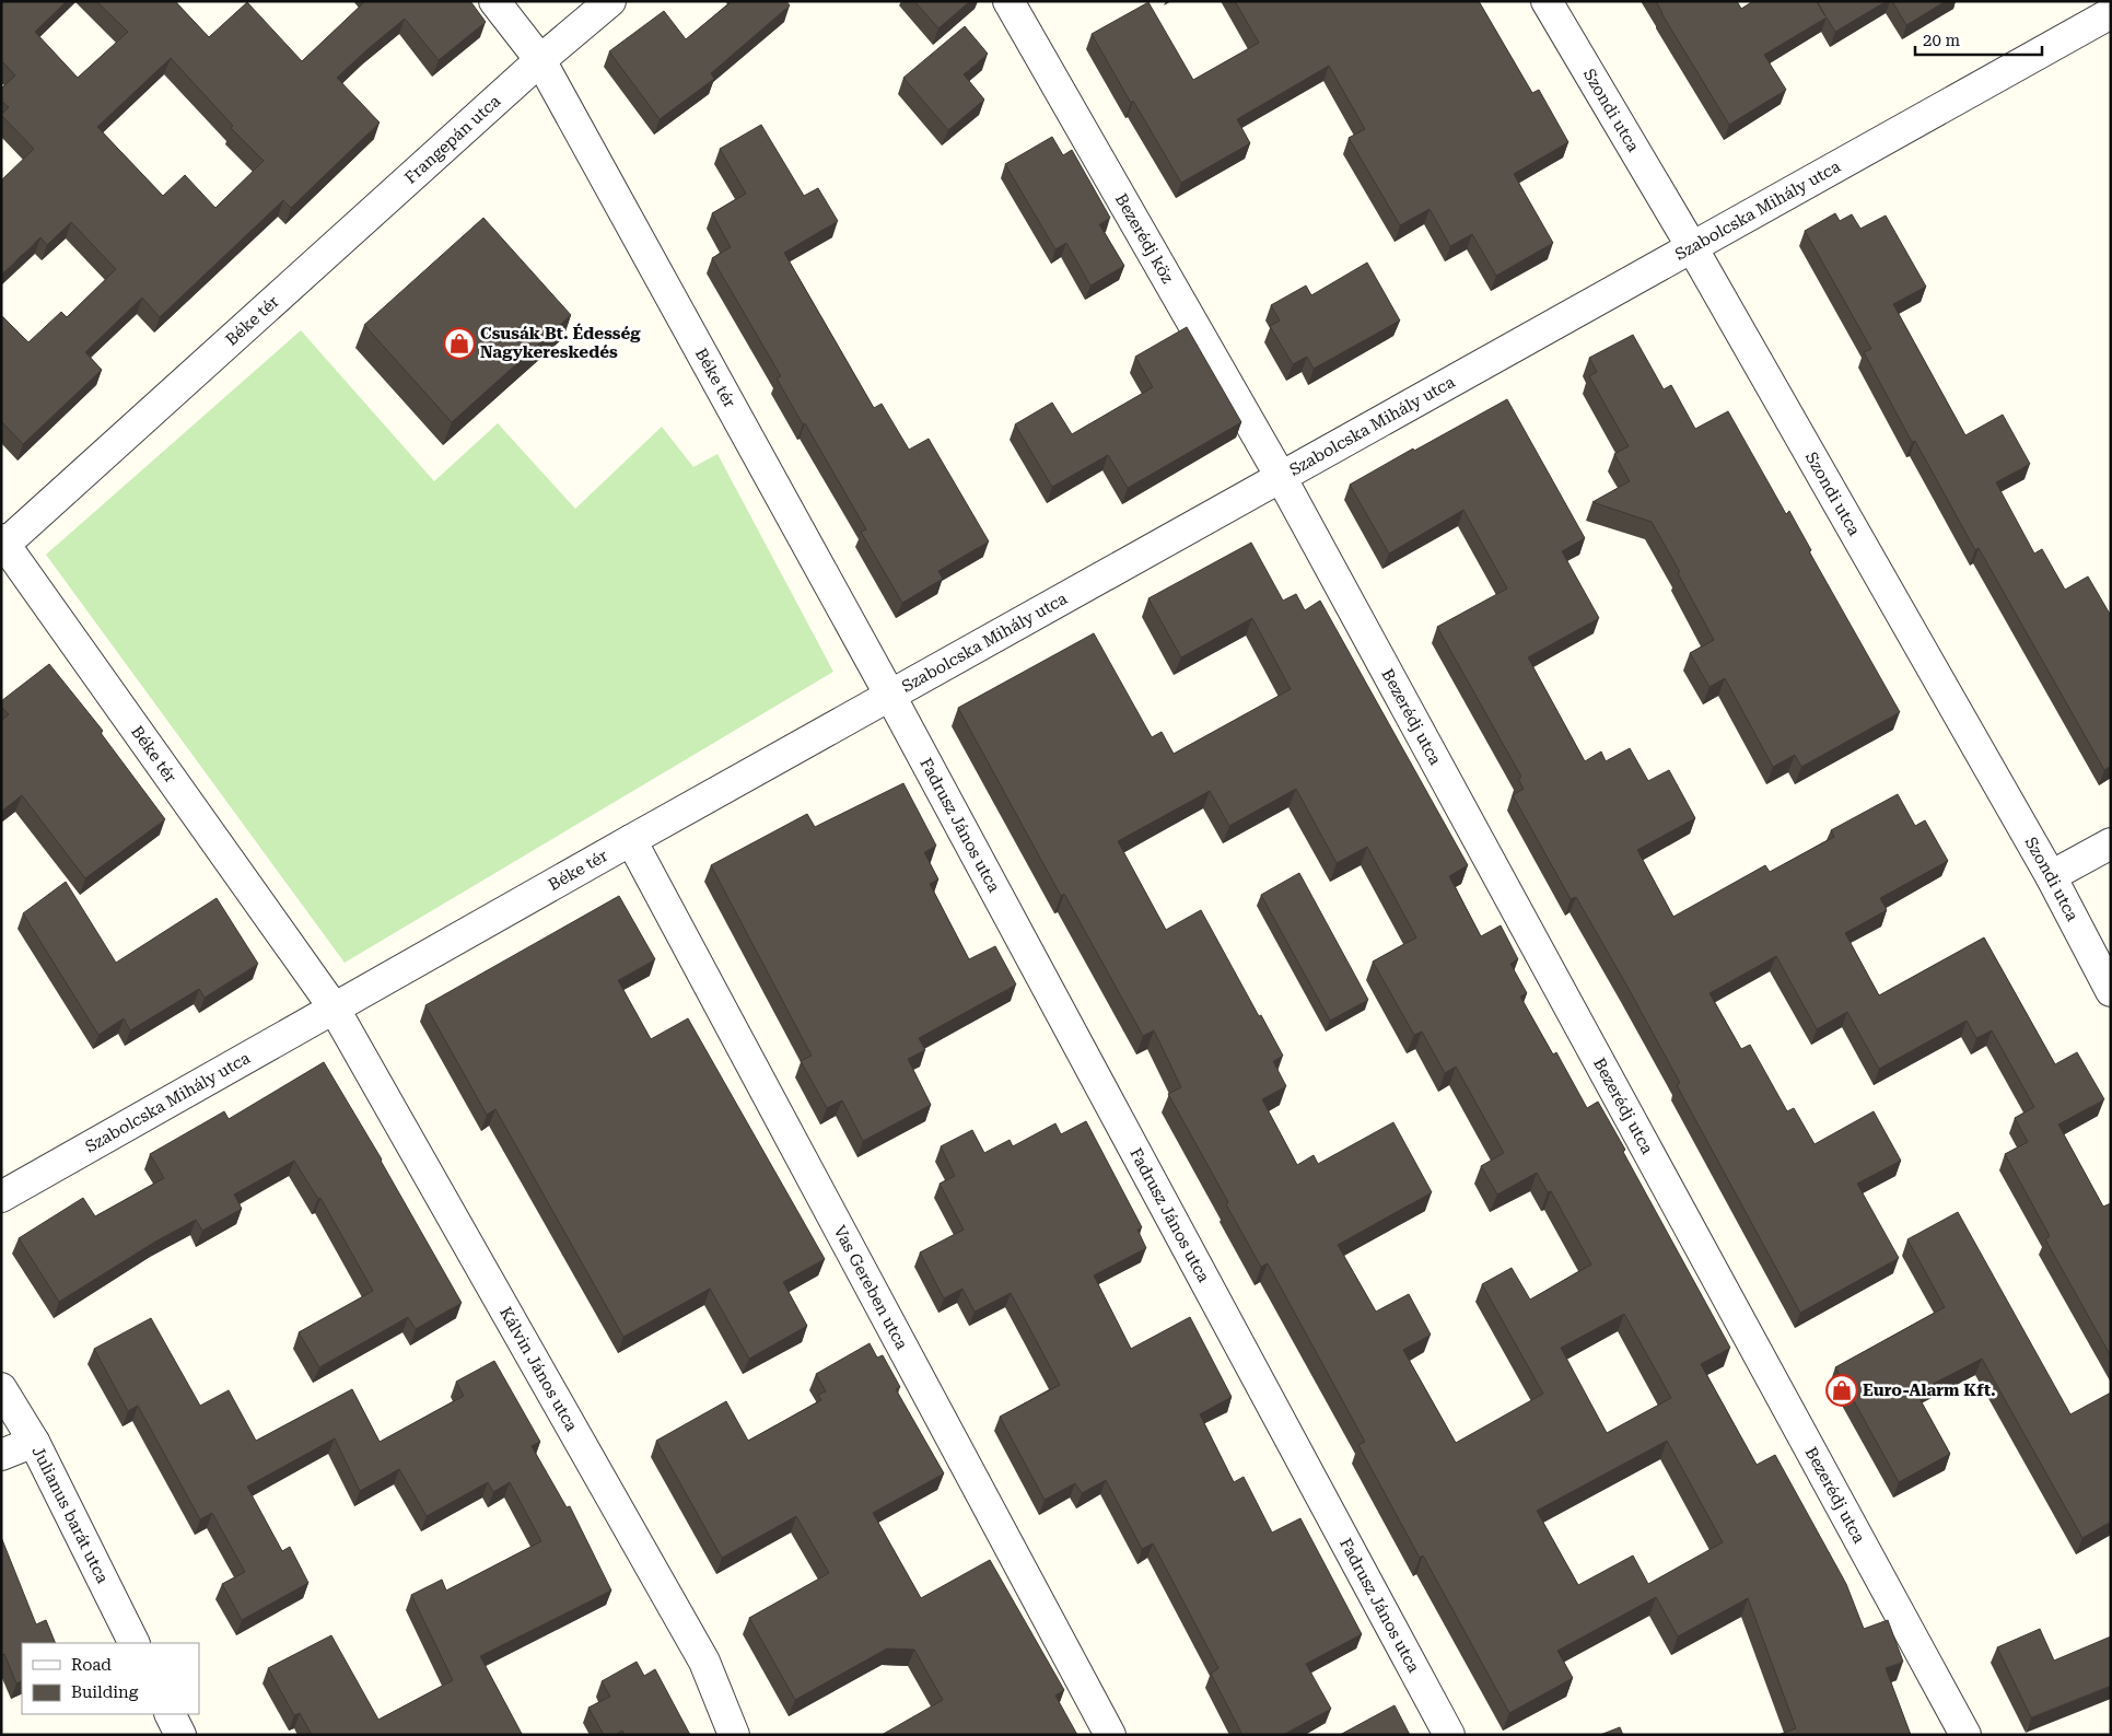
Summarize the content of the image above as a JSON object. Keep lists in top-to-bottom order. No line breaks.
{"streets":{"street":["Szondi utca","Frangepán utca","Szabolcska Mihály utca","Bezerédj köz","Béke tér","Bezerédj utca","Fadrusz János utca","Vas Gereben utca","Kálvin János utca","Julianus barát utca"]},"crossings":[["Szondi utca","Szabolcska Mihály utca"],["Frangepán utca","Béke tér"],["Szabolcska Mihály utca","Bezerédj köz"],["Szabolcska Mihály utca","Béke tér"],["Szabolcska Mihály utca","Bezerédj utca"],["Szabolcska Mihály utca","Fadrusz János utca"],["Szabolcska Mihály utca","Vas Gereben utca"],["Szabolcska Mihály utca","Kálvin János utca"],["Bezerédj köz","Bezerédj utca"],["Béke tér","Fadrusz János utca"],["Béke tér","Vas Gereben utca"],["Béke tér","Kálvin János utca"]],"places":{"shop":["Csusák Bt. Édesség Nagykereskedés","Euro-Alarm Kft."]},"legend":["Road","Building"],"scale_bar":"20 m"}
